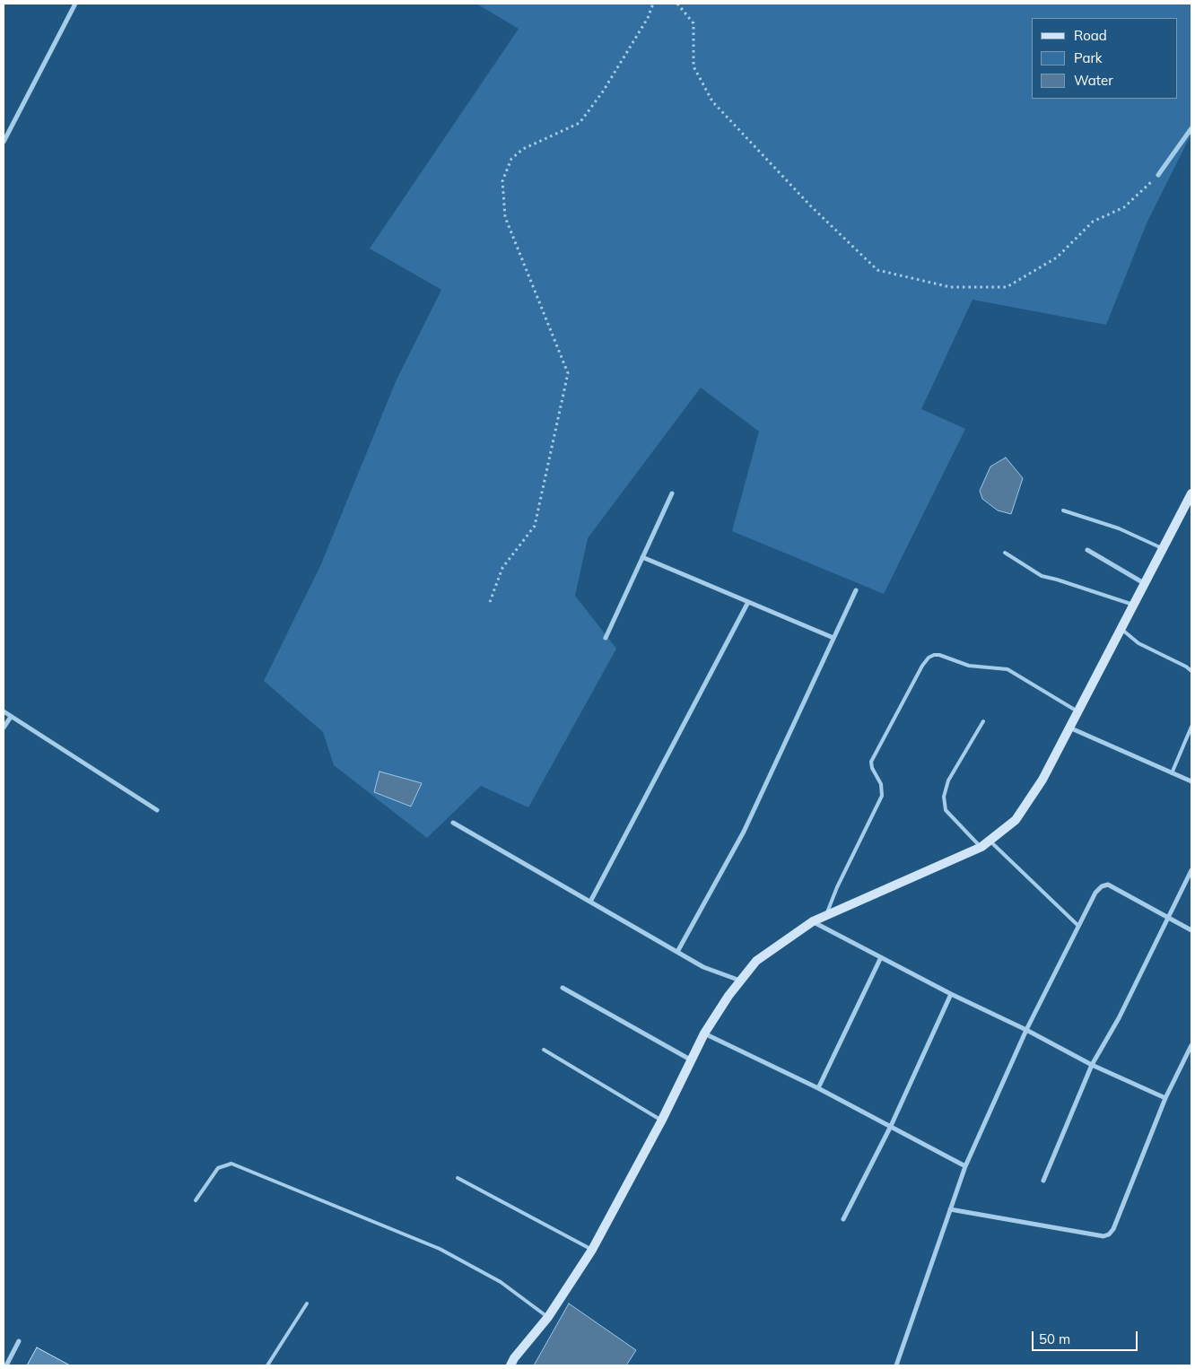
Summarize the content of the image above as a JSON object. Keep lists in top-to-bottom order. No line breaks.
{"legend":["Road","Park","Water"],"scale_bar":"50 m"}
